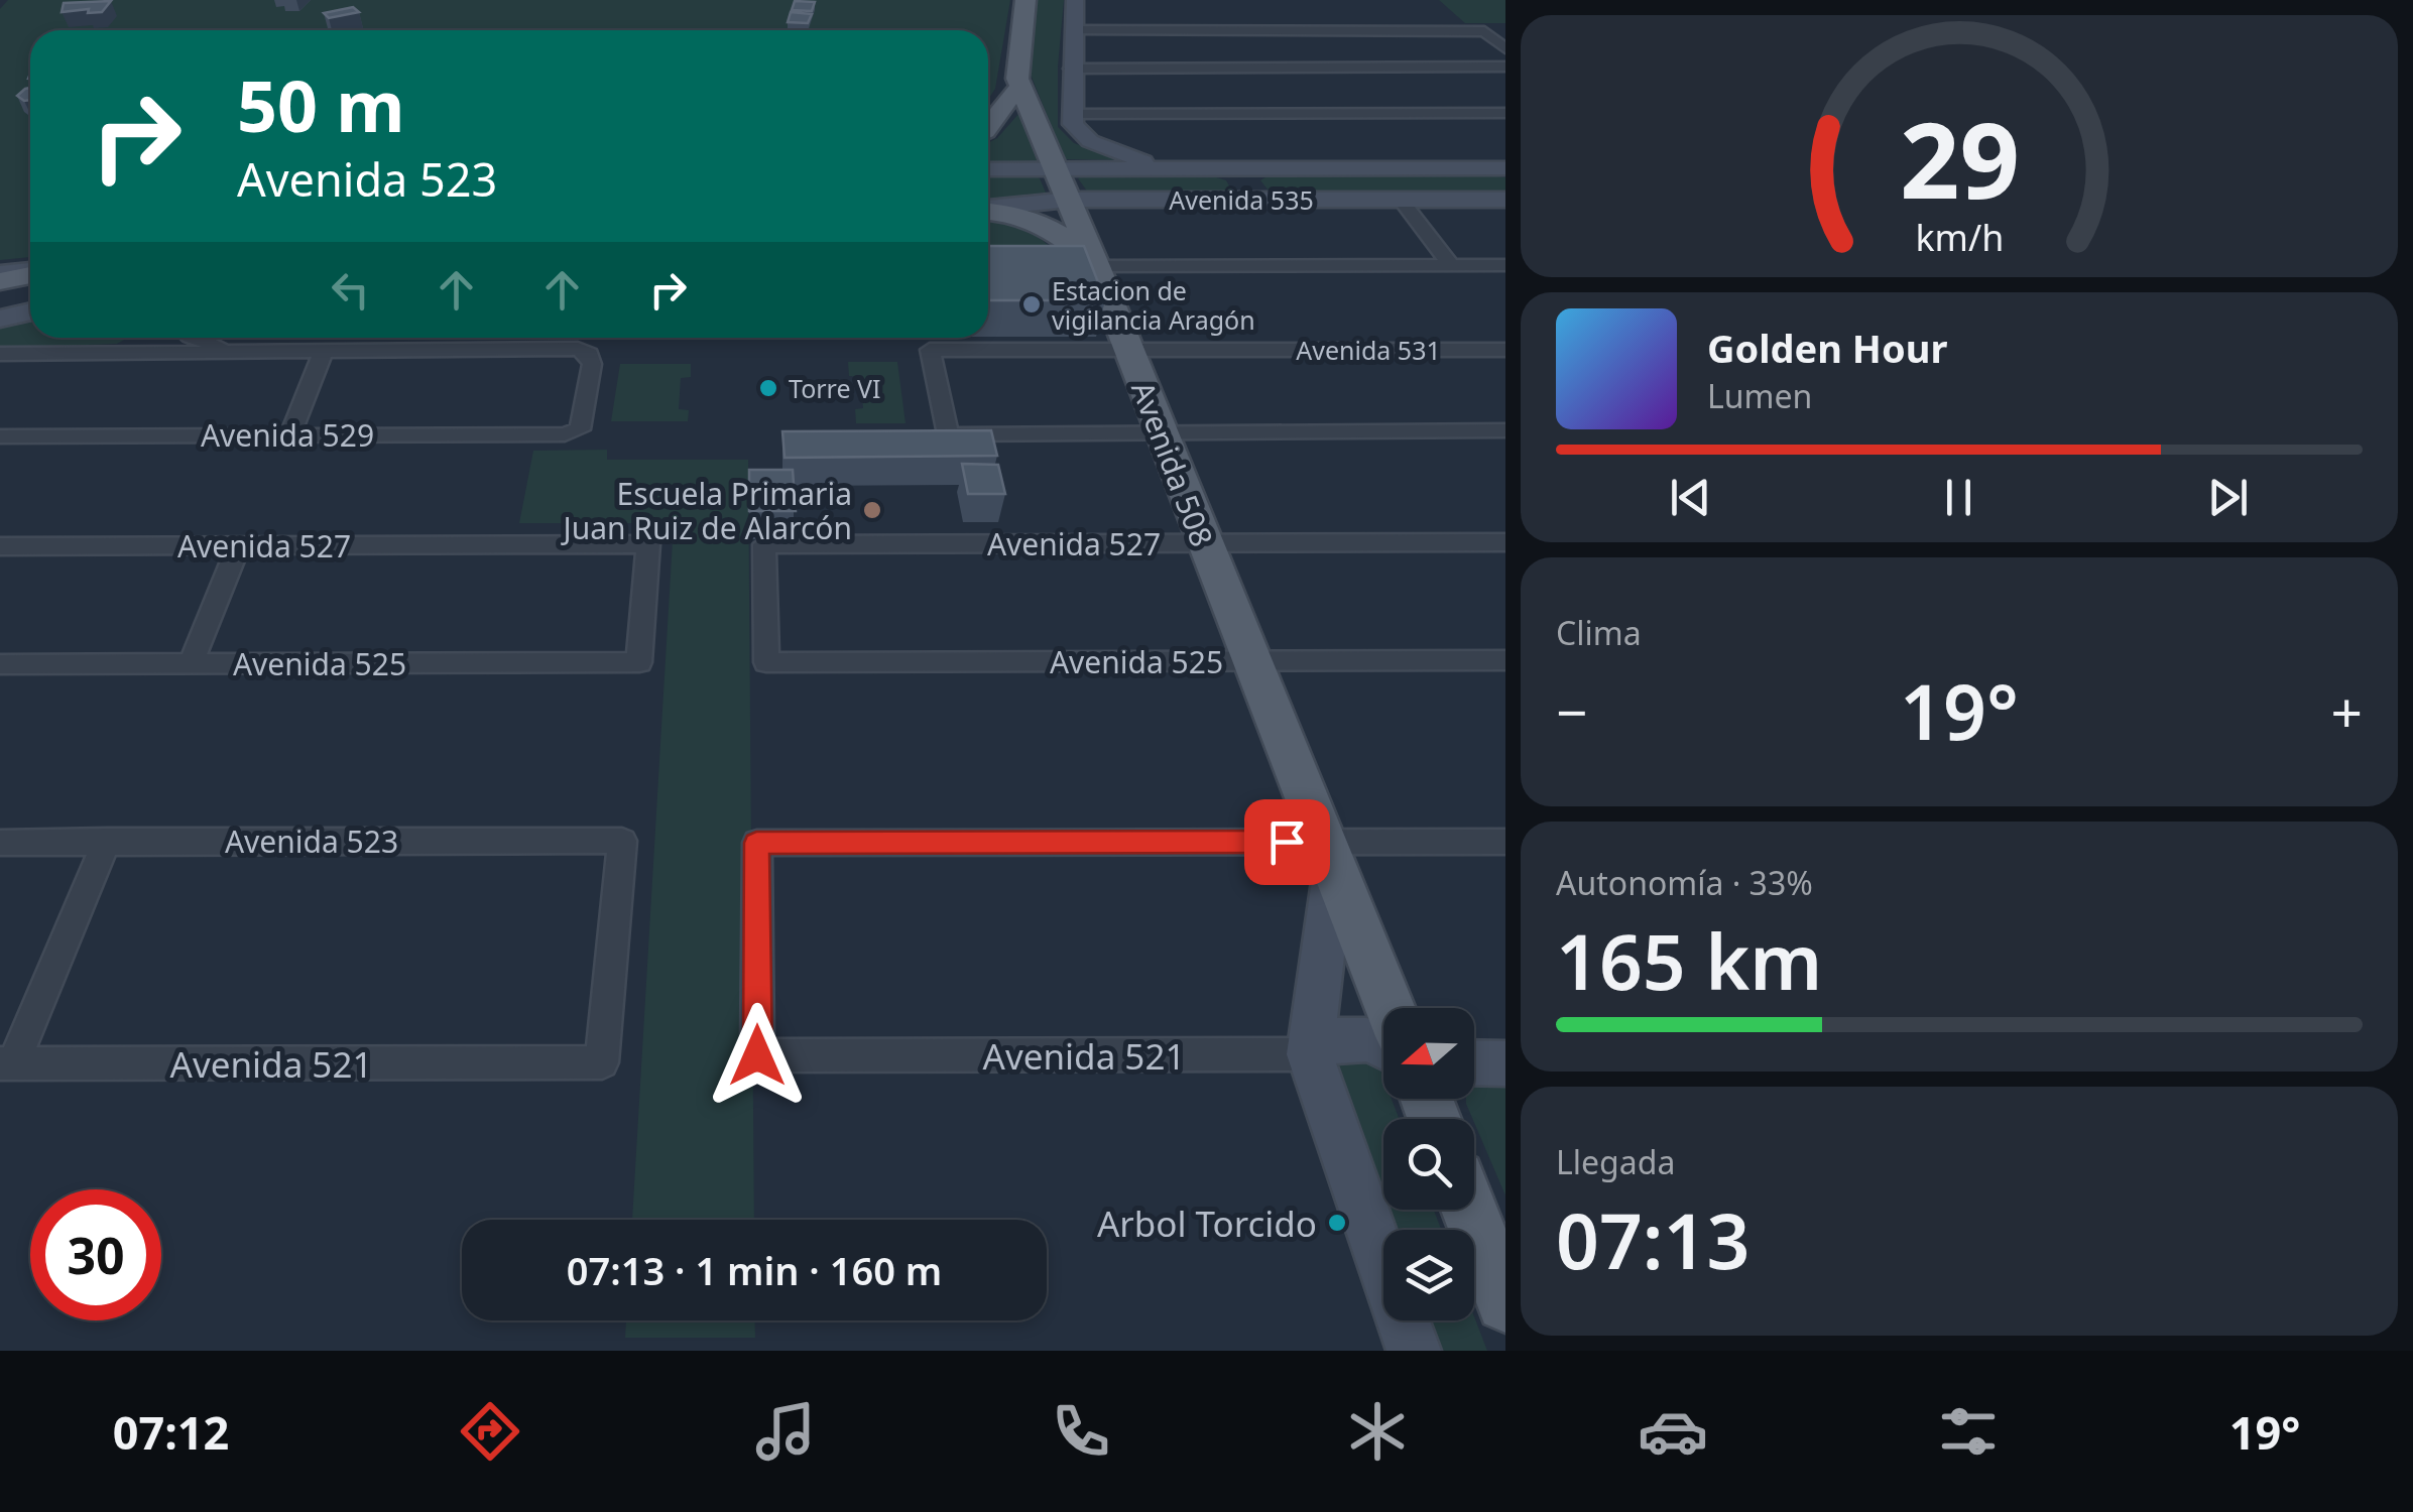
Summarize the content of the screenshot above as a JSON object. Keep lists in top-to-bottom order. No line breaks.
{"streets":{"main road":["Avenida 508"],"street":["Avenida 535","Avenida 531","Avenida 529","Avenida 527","Avenida 525","Avenida 523","Avenida 521"]},"crossings":[["Avenida 535","Avenida 508"],["Avenida 531","Avenida 508"],["Avenida 508","Avenida 527"],["Avenida 508","Avenida 525"],["Avenida 508","Avenida 521"],["Avenida 527","Avenida 525"],["Avenida 523","Avenida 521"]],"places":["Estacion de vigilancia Aragón","Torre VI","Escuela Primaria Juan Ruiz de Alarcón","Arbol Torcido"],"north":"left","page":{"turn":["50 m","Avenida 523"],"song":["Golden Hour","Lumen"],"tile":["Clima",["Autonomía · 33%","165 km"],["Llegada","07:13"]],"heat":["−","19°","+"],"limit":"30","trip":"07:13 · 1 min · 160 m","tabs":["07:12","19°"],"gauge":["29","km/h"]}}
